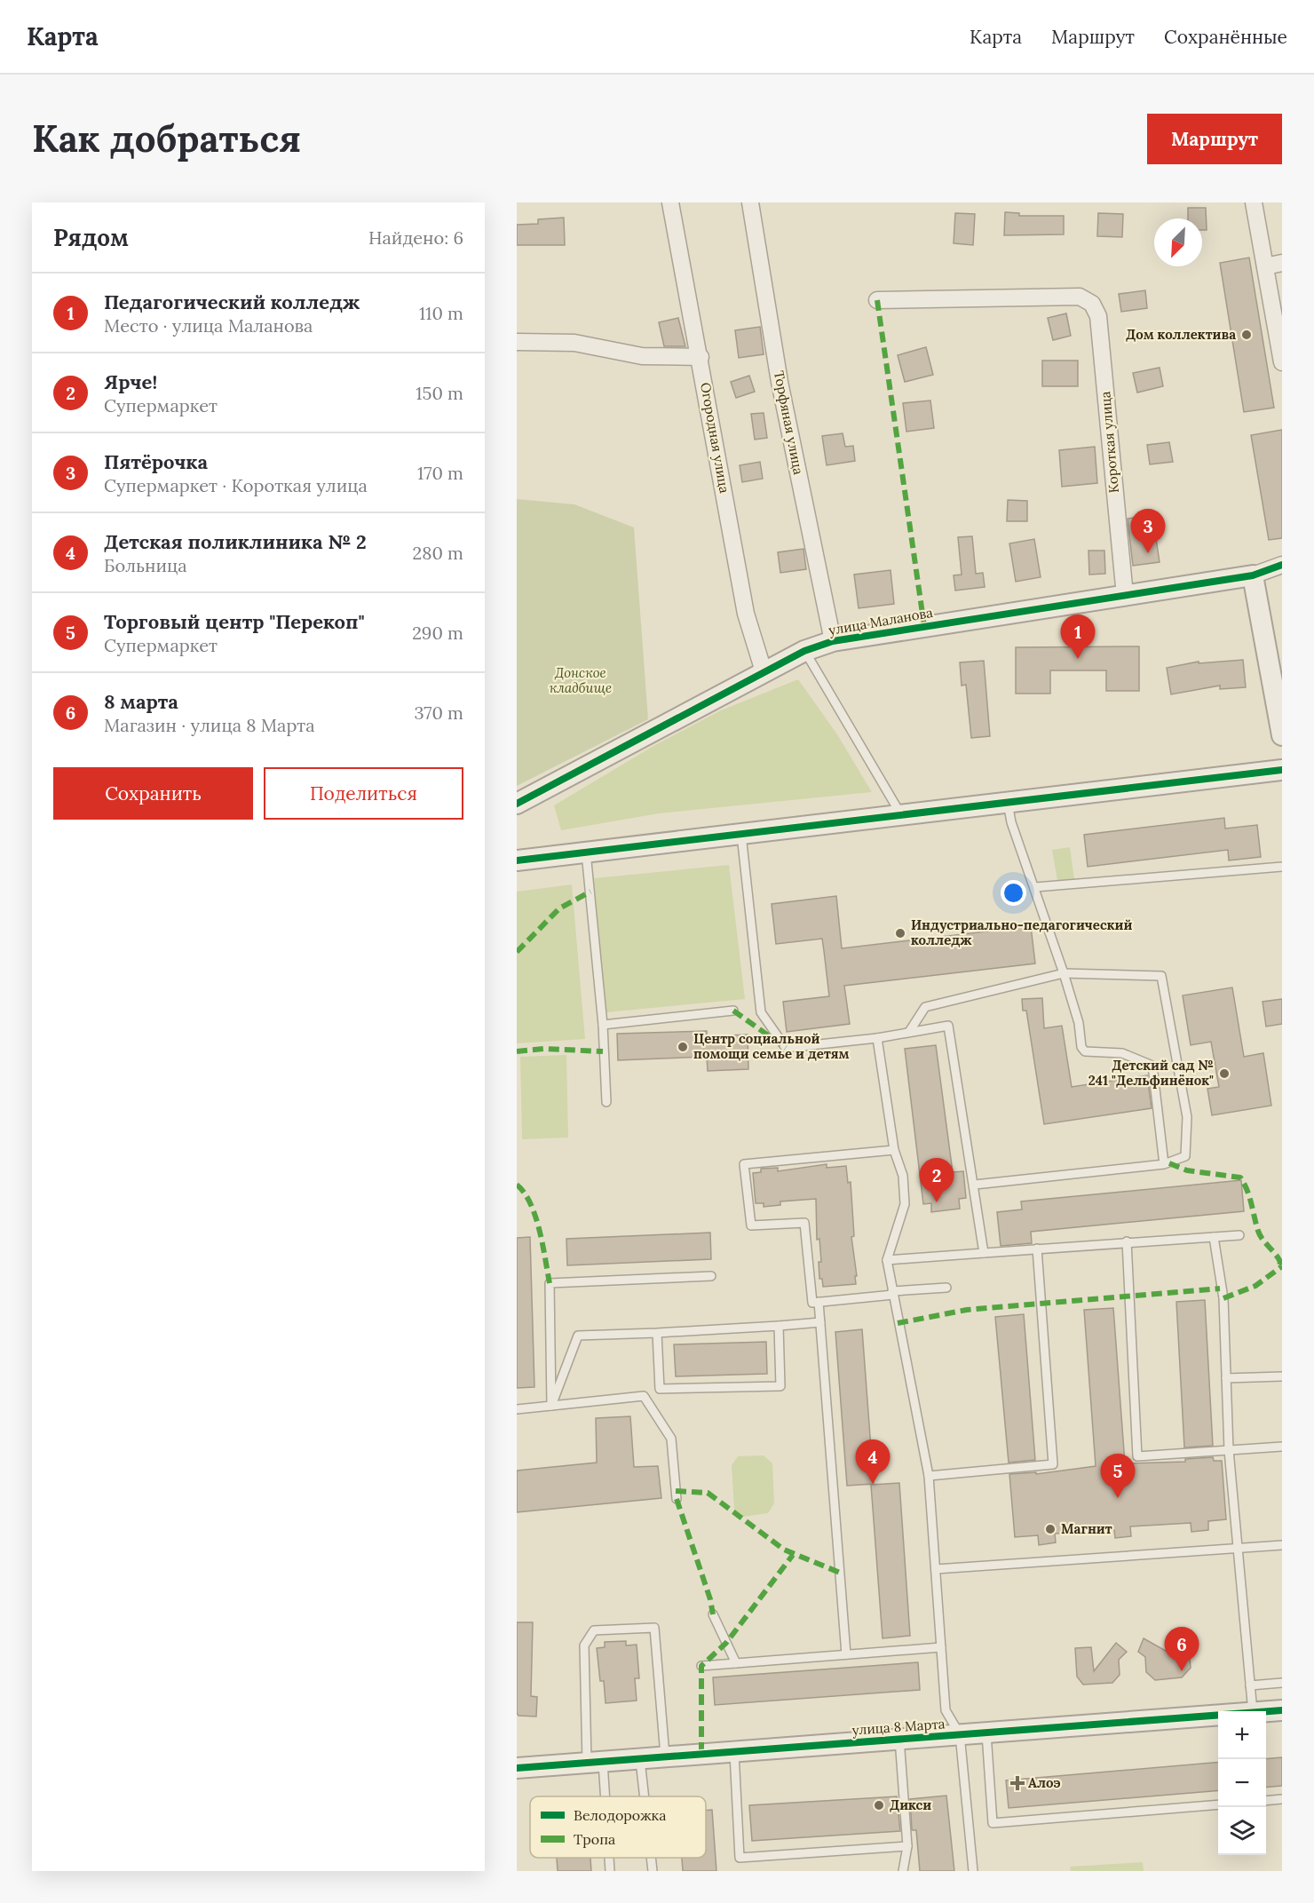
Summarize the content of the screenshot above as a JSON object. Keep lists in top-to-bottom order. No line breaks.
{"streets":{"street":["Торфяная улица","Огородная улица","Короткая улица","улица Маланова","улица 8 Марта"]},"crossings":[["Торфяная улица","улица Маланова"],["Огородная улица","улица Маланова"],["Короткая улица","улица Маланова"]],"parks":["Донское кладбище"],"places":{"other":["Дом коллектива","Индустриально-педагогический колледж","Центр социальной помощи семье и детям","Детский сад № 241 \"Дельфинёнок\"","Магнит","Дикси"],"health":["Алоэ"]},"legend":["Велодорожка","Тропа"],"north":"bottom left","page":{"header":"Карта","nav":["Карта","Маршрут","Сохранённые"],"buttons":["Маршрут",["Сохранить","Поделиться"]],"title":"Как добраться","heading":["Рядом","Найдено: 6"],"list":[{"mark":"1","name":"Педагогический колледж","note":"Место · улица Маланова","value":"110 m"},{"mark":"2","name":"Ярче!","note":"Супермаркет","value":"150 m"},{"mark":"3","name":"Пятёрочка","note":"Супермаркет · Короткая улица","value":"170 m"},{"mark":"4","name":"Детская поликлиника № 2","note":"Больница","value":"280 m"},{"mark":"5","name":"Торговый центр \"Перекоп\"","note":"Супермаркет","value":"290 m"},{"mark":"6","name":"8 марта","note":"Магазин · улица 8 Марта","value":"370 m"}],"pins":["3","1","2","4","5","6"],"map_buttons":["+","−"]}}
